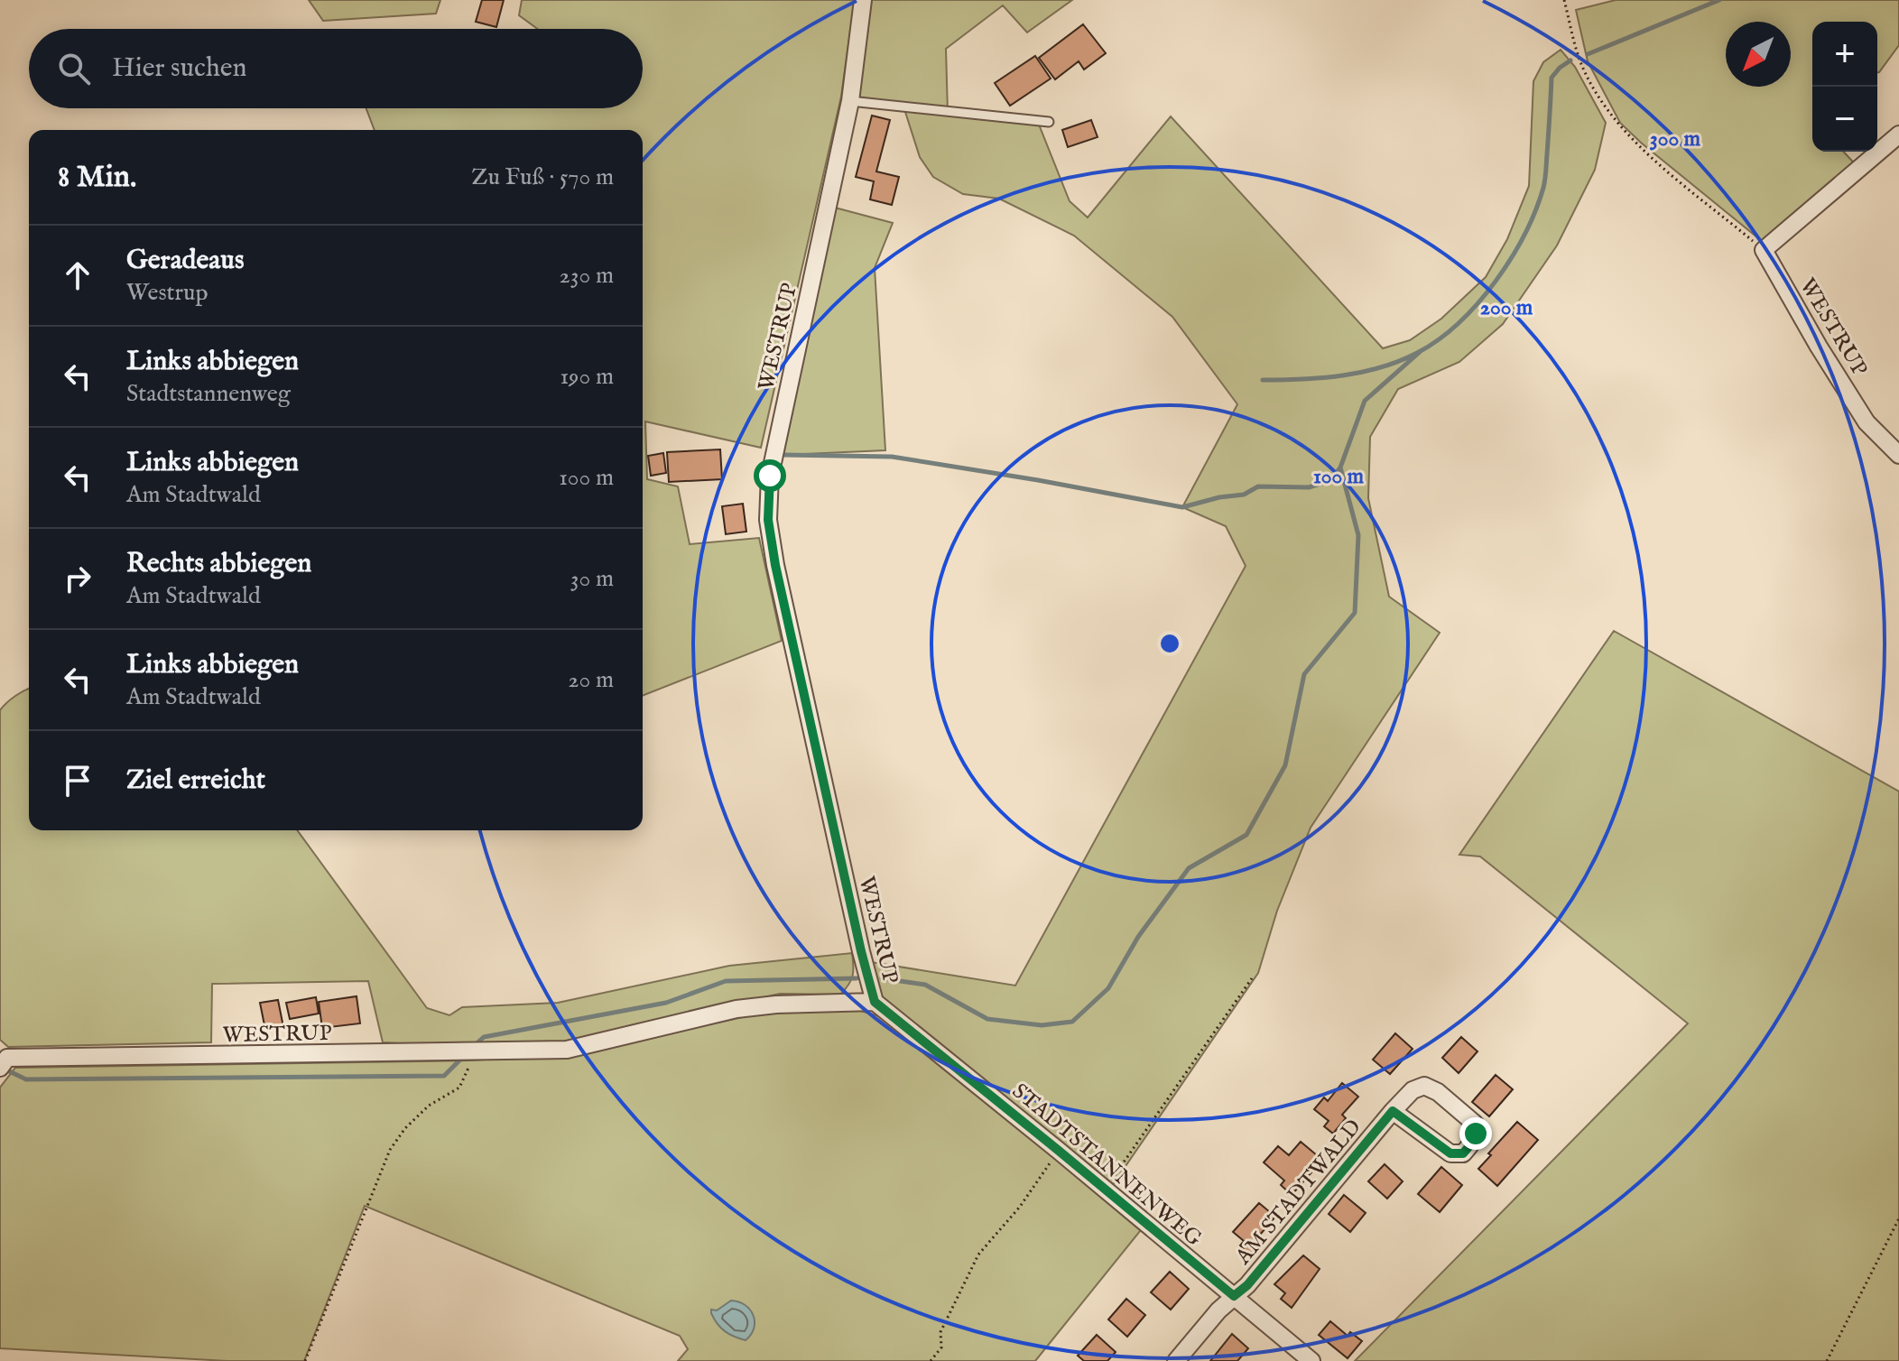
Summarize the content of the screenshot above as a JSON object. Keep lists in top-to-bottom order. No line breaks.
{"streets":{"street":["WESTRUP","STADTSTANNENWEG","AM STADTWALD"]},"crossings":[["WESTRUP","STADTSTANNENWEG"],["STADTSTANNENWEG","AM STADTWALD"]],"north":"bottom left","page":{"map_buttons":["+","−"],"search":"Hier suchen","heading":["8 Min.","Zu Fuß · 570 m"],"list":[["Geradeaus","Westrup","230 m"],["Links abbiegen","Stadtstannenweg","190 m"],["Links abbiegen","Am Stadtwald","100 m"],["Rechts abbiegen","Am Stadtwald","30 m"],["Links abbiegen","Am Stadtwald","20 m"],"Ziel erreicht"]},"rings":["300 m","200 m","100 m"]}
